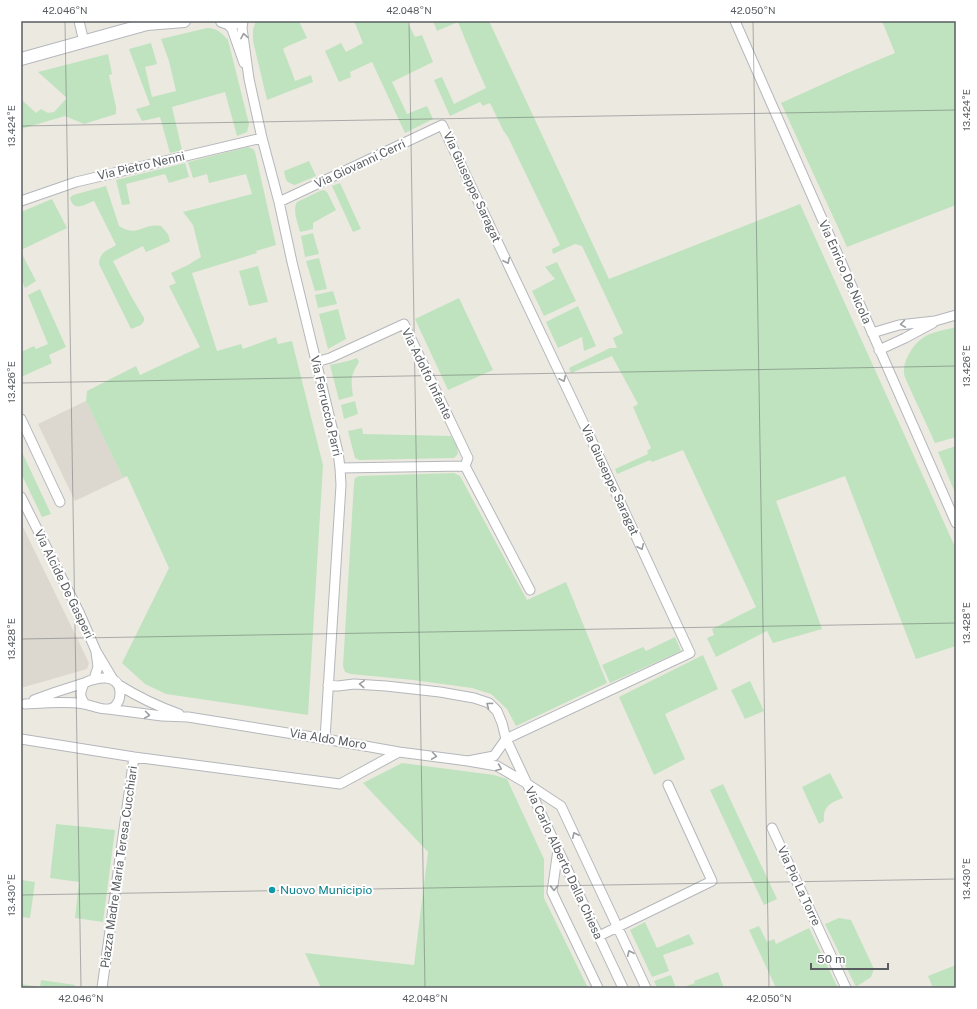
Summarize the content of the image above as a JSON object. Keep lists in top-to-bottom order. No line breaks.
{"streets":{"street":["Via Giovanni Cerri","Via Pietro Nenni","Via Giuseppe Saragat","Via Enrico De Nicola","Via Adolfo Infante","Via Ferruccio Parri","Via Alcide De Gasperi","Via Aldo Moro","Via Carlo Alberto Dalla Chiesa","Piazza Madre Maria Teresa Cucchiari","Via Pio La Torre"]},"crossings":[["Via Giovanni Cerri","Via Giuseppe Saragat"],["Via Giovanni Cerri","Via Ferruccio Parri"],["Via Pietro Nenni","Via Ferruccio Parri"],["Via Giuseppe Saragat","Via Aldo Moro"],["Via Giuseppe Saragat","Via Carlo Alberto Dalla Chiesa"],["Via Adolfo Infante","Via Ferruccio Parri"],["Via Ferruccio Parri","Via Aldo Moro"],["Via Alcide De Gasperi","Via Aldo Moro"],["Via Aldo Moro","Via Carlo Alberto Dalla Chiesa"],["Via Aldo Moro","Piazza Madre Maria Teresa Cucchiari"]],"places":["Nuovo Municipio"],"scale_bar":"50 m","coordinates":["42.046°N","42.048°N","42.050°N","13.424°E","13.426°E","13.428°E","13.430°E"]}
